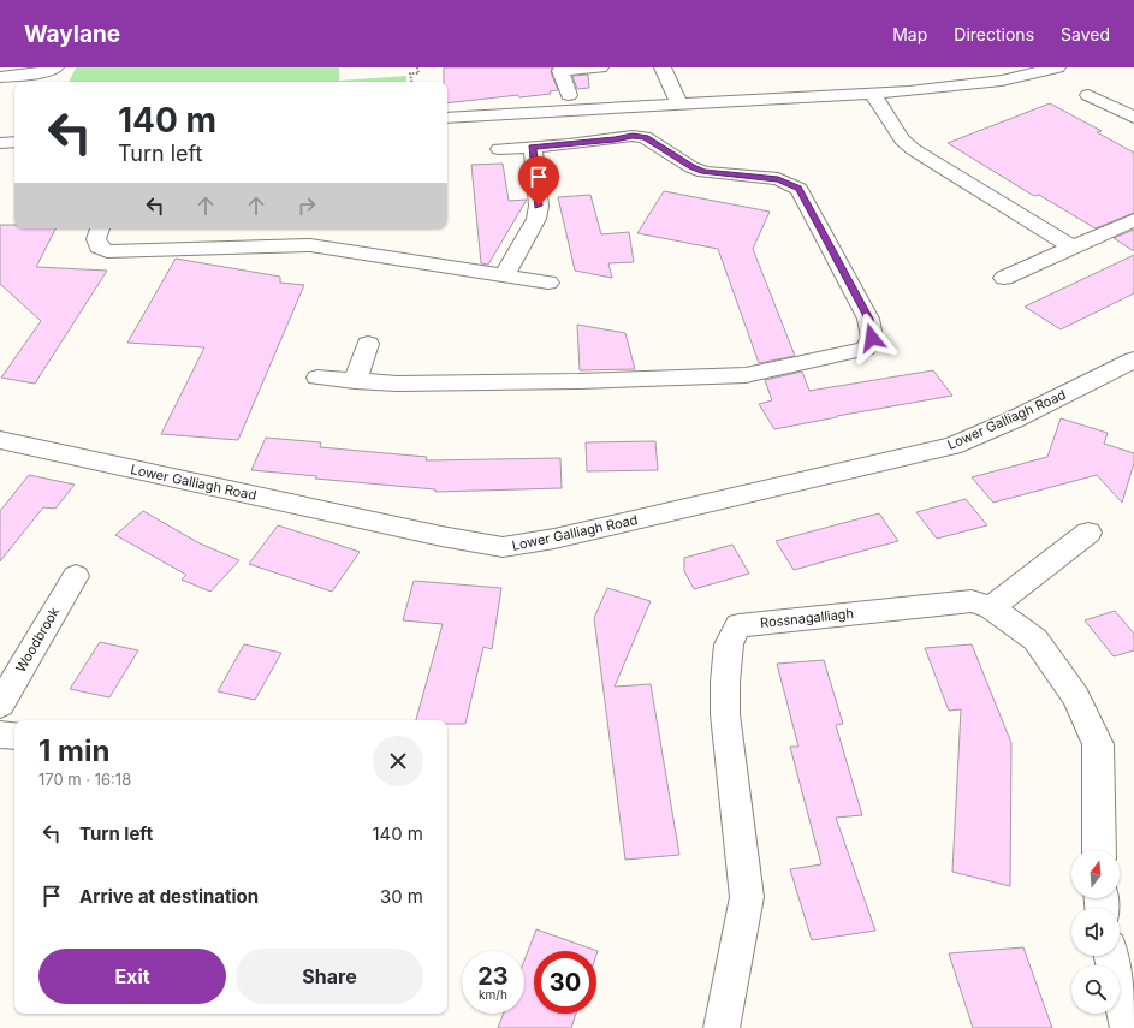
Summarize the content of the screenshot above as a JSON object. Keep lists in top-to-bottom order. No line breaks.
{"streets":{"street":["Lower Galliagh Road","Rossnagalliagh","Woodbrook"]},"north":"top","page":{"header":"Waylane","nav":["Map","Directions","Saved"],"turn":["140 m","Turn left"],"heading":["1 min","170 m · 16:18"],"list":[{"name":"Turn left","value":"140 m"},{"name":"Arrive at destination","value":"30 m"}],"buttons":["Exit","Share"],"speed":"23 km/h","limit":"30"}}
